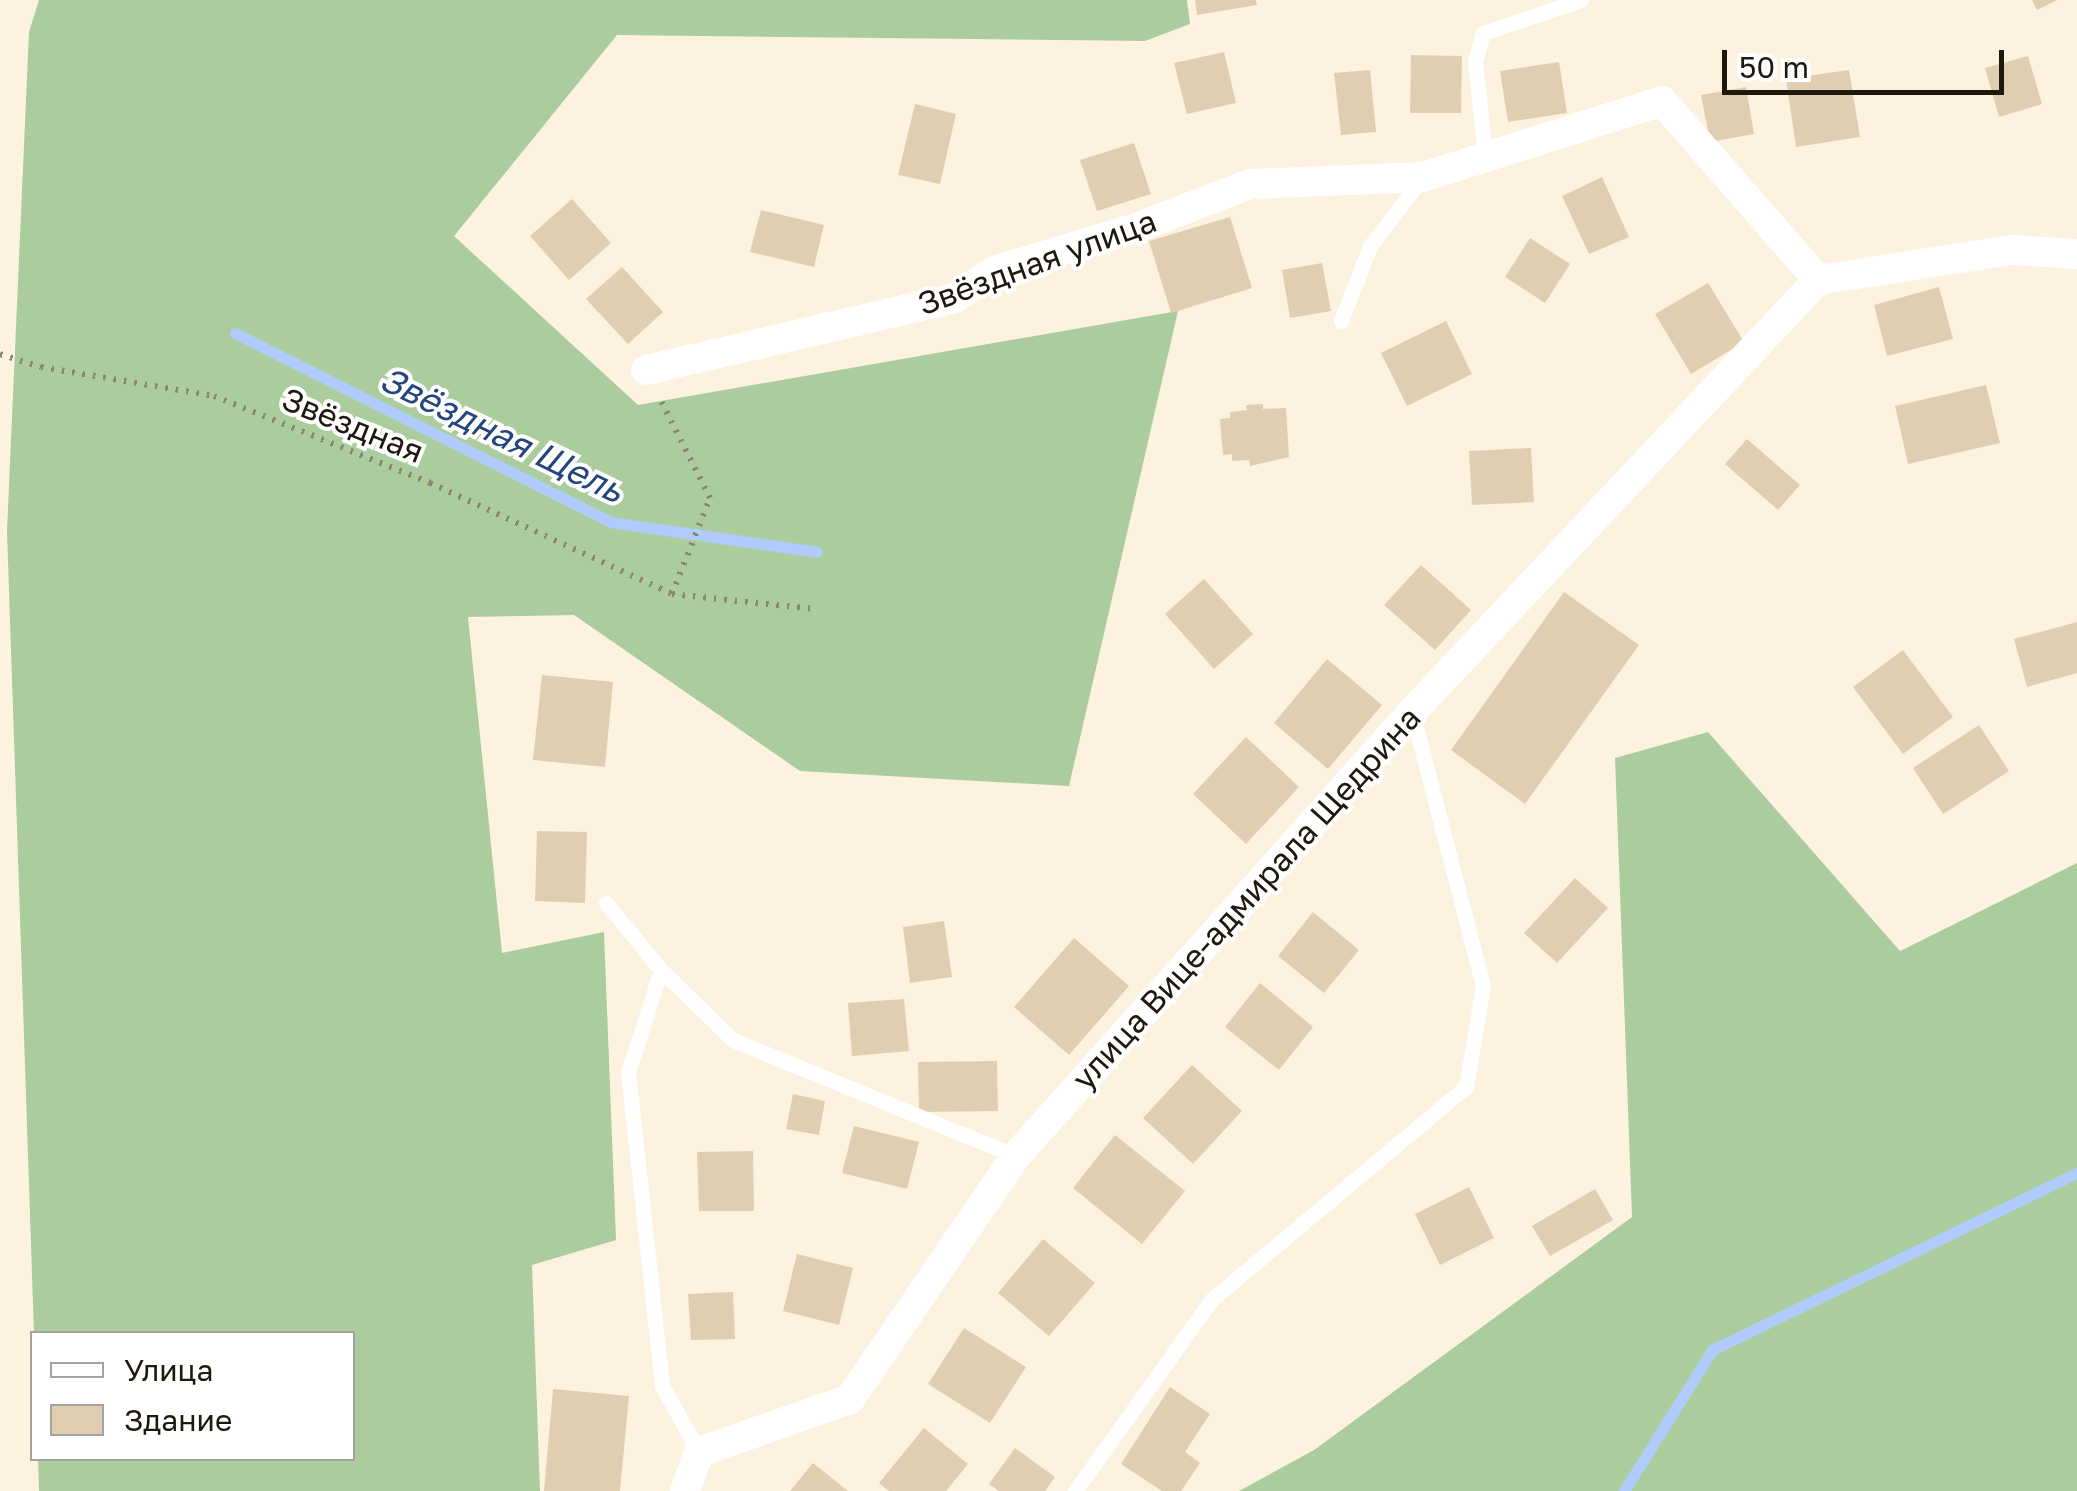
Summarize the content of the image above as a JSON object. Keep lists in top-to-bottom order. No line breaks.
{"streets":{"street":["Звёздная улица","улица Вице-адмирала Щедрина"],"path":["Звёздная"]},"crossings":[["Звёздная улица","улица Вице-адмирала Щедрина"]],"water":["Звёздная Щель"],"legend":["Улица","Здание"],"scale_bar":"50 m"}
